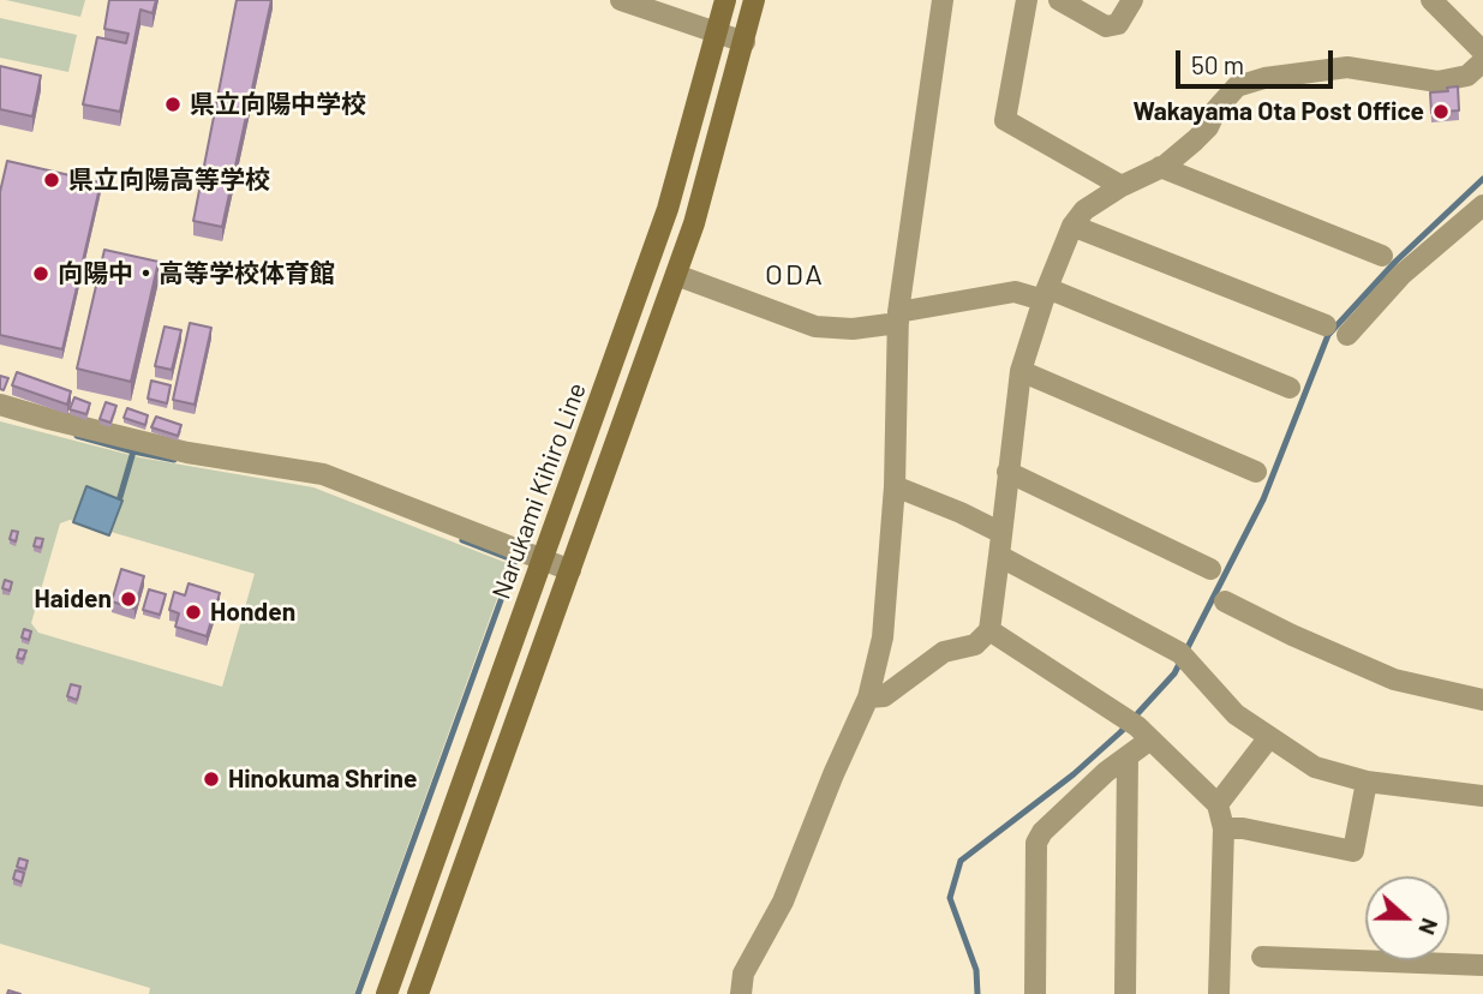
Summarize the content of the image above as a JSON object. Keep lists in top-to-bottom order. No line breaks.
{"streets":{"main road":["Narukami Kihiro Line"]},"districts":["ODA"],"places":["県立向陽中学校","Wakayama Ota Post Office","県立向陽高等学校","向陽中・高等学校体育館","Haiden","Honden","Hinokuma Shrine"],"scale_bar":"50 m","north":"right"}
